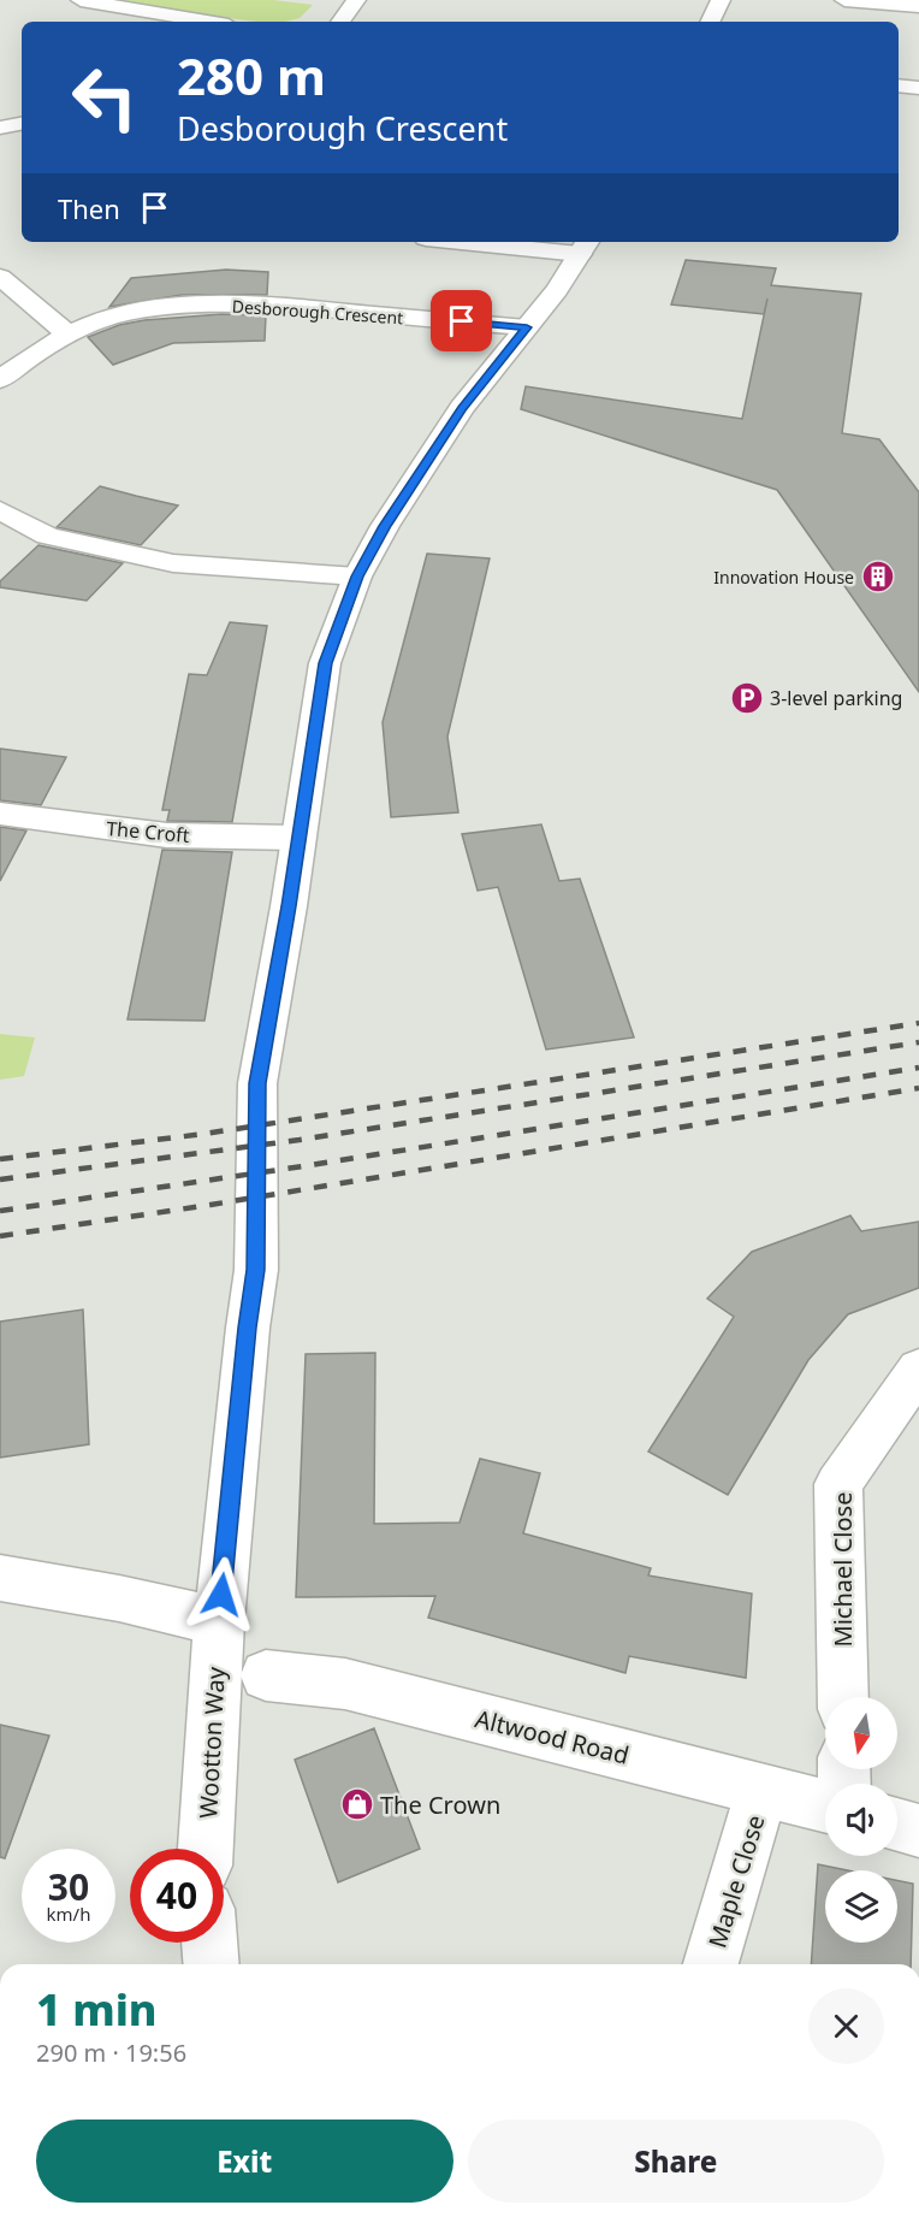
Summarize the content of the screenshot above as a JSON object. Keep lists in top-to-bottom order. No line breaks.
{"streets":{"street":["Desborough Crescent","The Croft","Michael Close","Altwood Road","Wootton Way","Maple Close"]},"crossings":[["Desborough Crescent","Wootton Way"],["The Croft","Wootton Way"],["Altwood Road","Maple Close"]],"places":{"building":["Innovation House"],"parking":["3-level parking"],"shop":["The Crown"]},"north":"bottom","page":{"turn":["280 m","Desborough Crescent"],"then":"Then","speed":"30 km/h","limit":"40","heading":["1 min","290 m · 19:56"],"buttons":["Exit","Share"]}}
